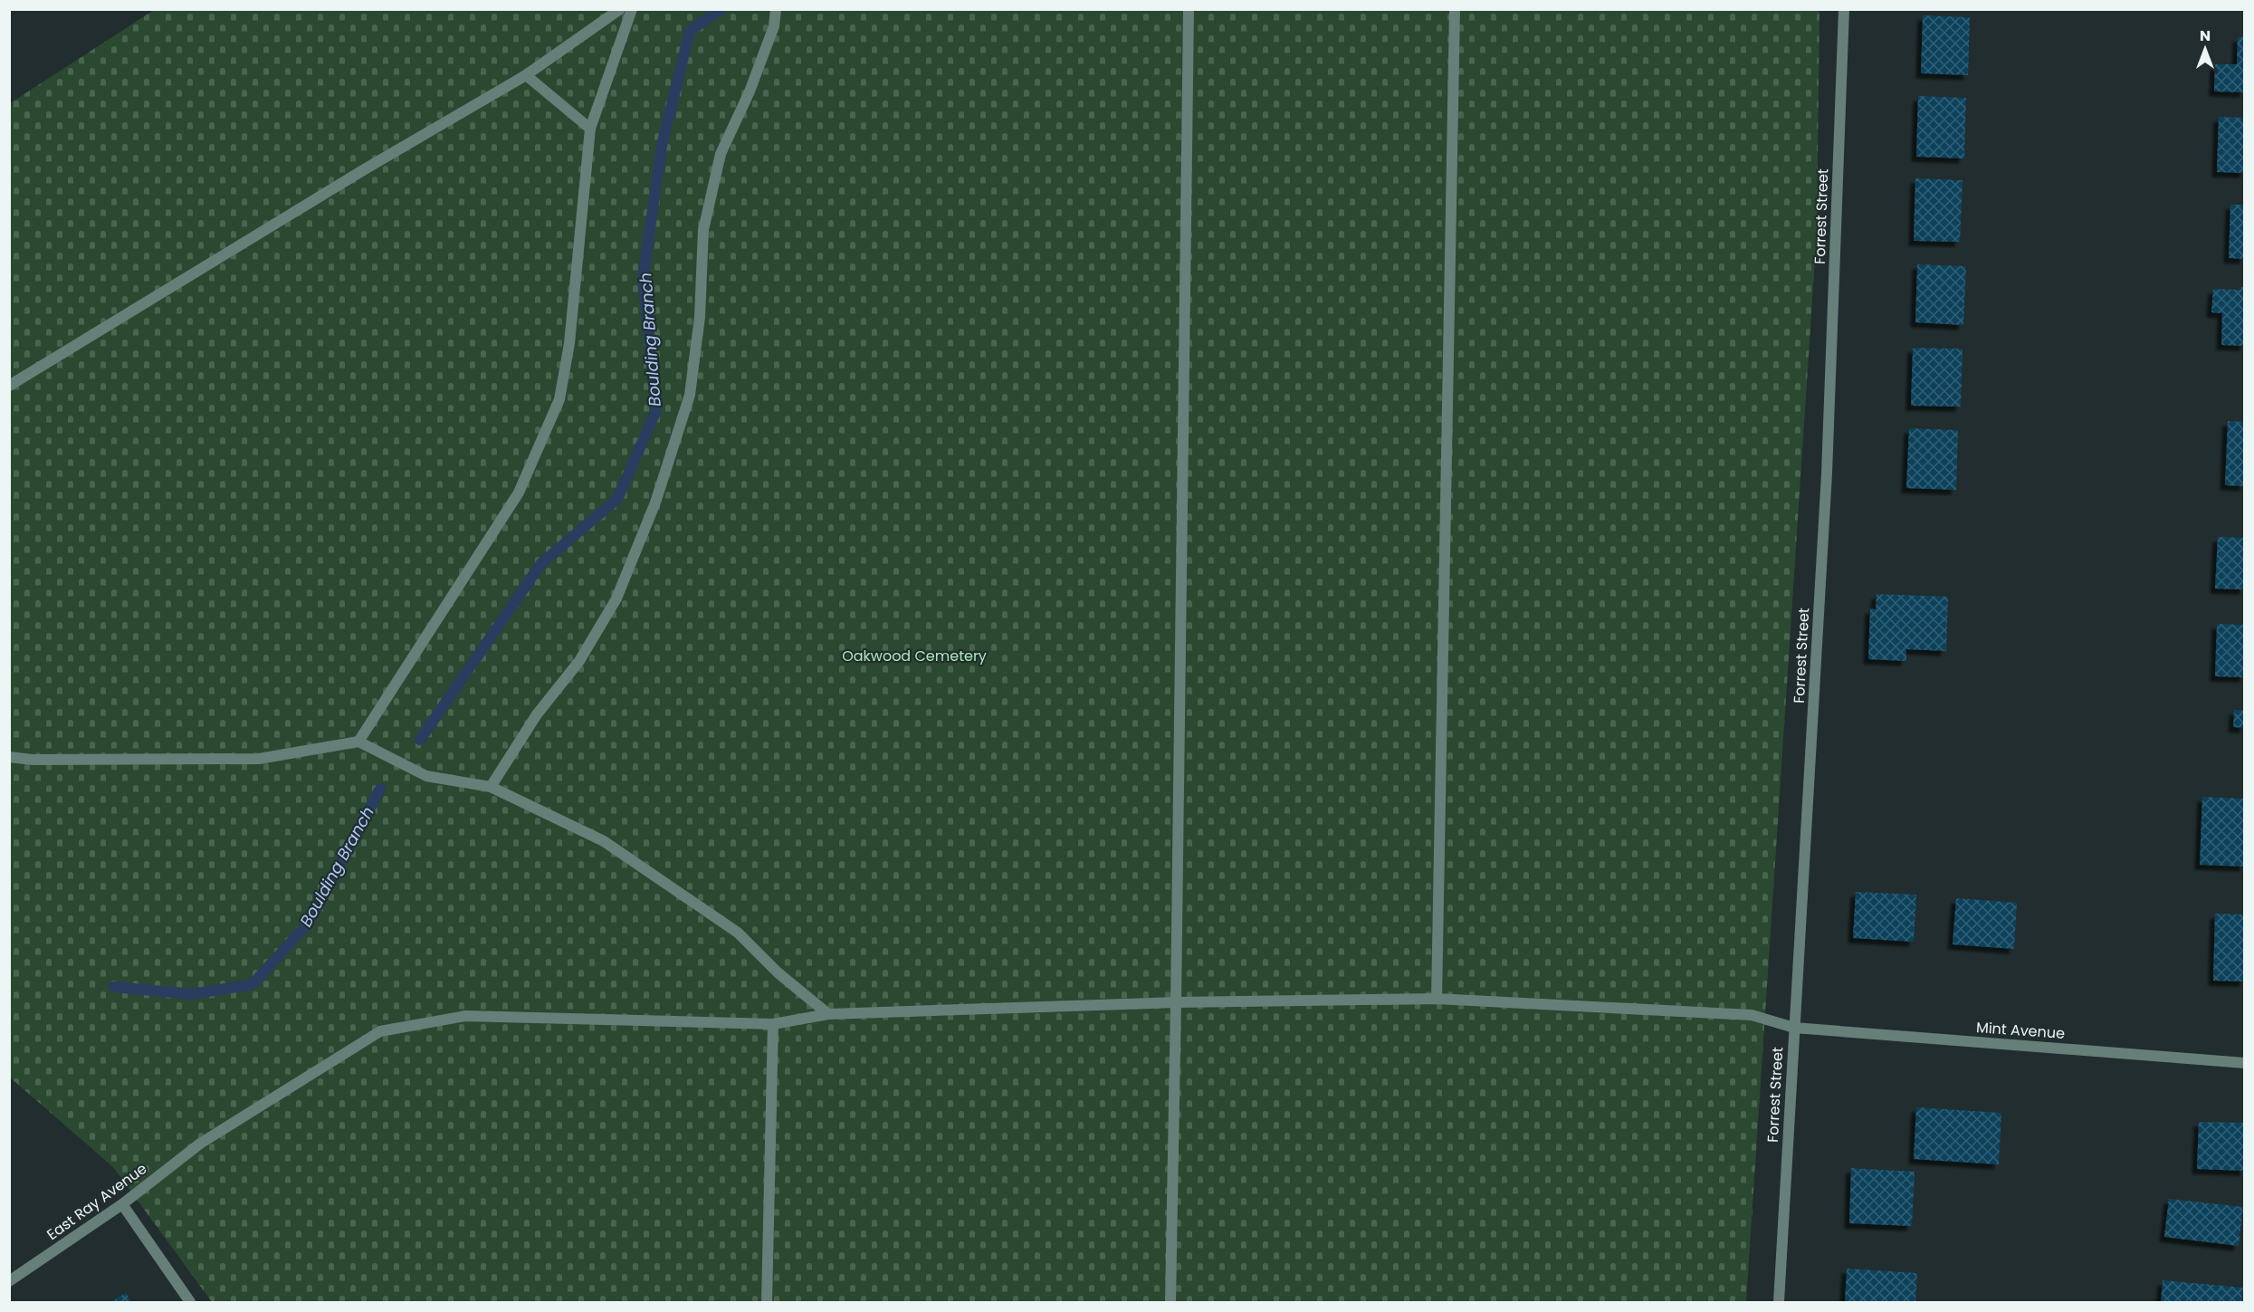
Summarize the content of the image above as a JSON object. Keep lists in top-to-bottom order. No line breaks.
{"streets":{"street":["Forrest Street","Mint Avenue","East Ray Avenue"]},"crossings":[["Forrest Street","Mint Avenue"],["Mint Avenue","East Ray Avenue"]],"water":["Boulding Branch"],"parks":["Oakwood Cemetery"],"north":"top"}
